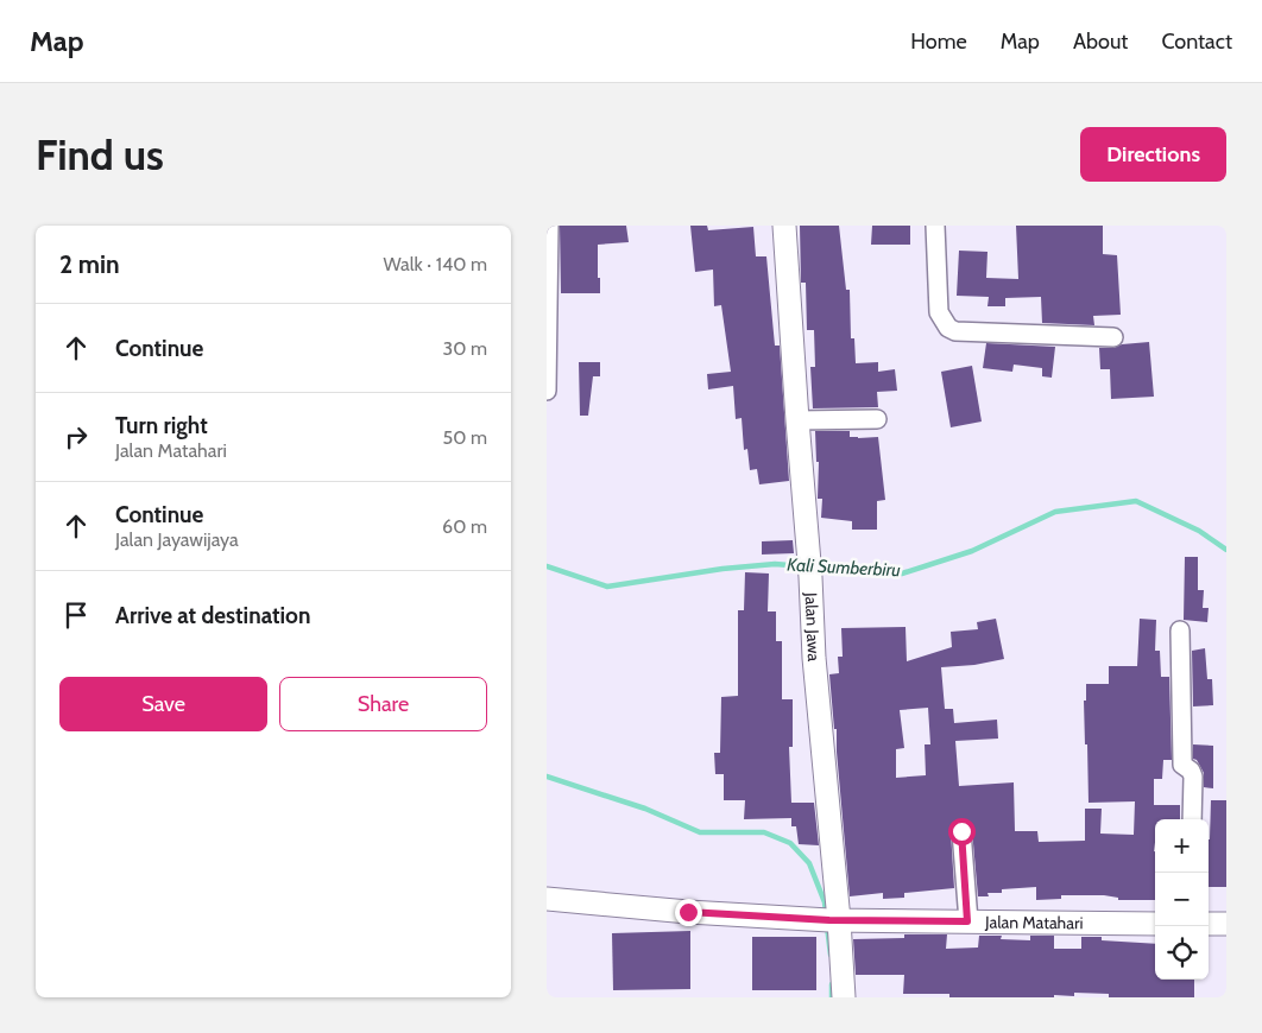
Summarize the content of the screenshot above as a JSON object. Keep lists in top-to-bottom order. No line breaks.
{"streets":{"street":["Jalan Jawa","Jalan Matahari"]},"crossings":[["Jalan Jawa","Jalan Matahari"]],"water":["Kali Sumberbiru"],"page":{"header":"Map","nav":["Home","Map","About","Contact"],"buttons":["Directions",["Save","Share"]],"title":"Find us","heading":["2 min","Walk · 140 m"],"list":[["Continue","30 m"],["Turn right","Jalan Matahari","50 m"],["Continue","Jalan Jayawijaya","60 m"],"Arrive at destination"],"map_buttons":["+","−"]}}
